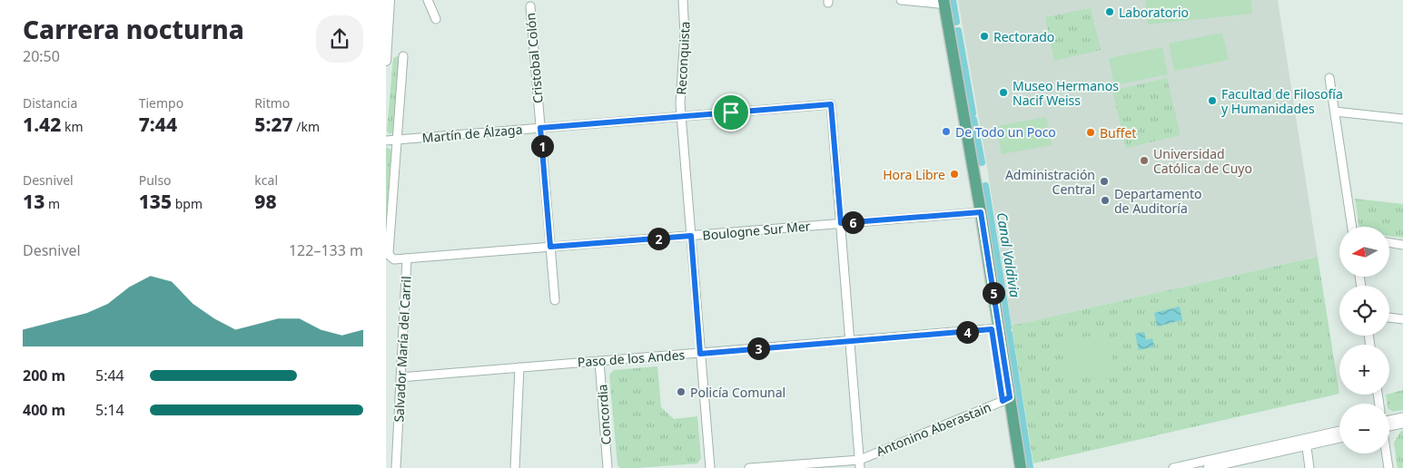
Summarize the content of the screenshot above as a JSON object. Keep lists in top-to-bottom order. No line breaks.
{"streets":{"street":["Cristobal Colón","Reconquista","Martín de Álzaga","Boulogne Sur Mer","Salvador María del Carril","Paso de los Andes","Concordia","Antonino Aberastain"]},"crossings":[["Cristobal Colón","Martín de Álzaga"],["Cristobal Colón","Boulogne Sur Mer"],["Reconquista","Martín de Álzaga"],["Reconquista","Boulogne Sur Mer"],["Reconquista","Paso de los Andes"],["Martín de Álzaga","Boulogne Sur Mer"],["Martín de Álzaga","Salvador María del Carril"],["Boulogne Sur Mer","Salvador María del Carril"],["Salvador María del Carril","Paso de los Andes"],["Paso de los Andes","Concordia"]],"water":["Canal Valdivia"],"places":["Laboratorio","Rectorado","Museo Hermanos Nacif Weiss","Facultad de Filosofía y Humanidades","De Todo un Poco","Buffet","Universidad Católica de Cuyo","Hora Libre","Administración Central","Departamento de Auditoría","Policía Comunal"],"north":"left","page":{"heading":["Carrera nocturna","20:50"],"stats":[["Distancia","1.42 km"],["Tiempo","7:44"],["Ritmo","5:27 /km"],["Desnivel","13 m"],["Pulso","135 bpm"],["kcal","98"]],"pins":["1","6","2","5","4","3"],"map_buttons":["+","−"],"chart":["Desnivel","122–133 m"],"list":[{"name":"200 m","note":"5:44"},{"name":"400 m","note":"5:14"}]}}
